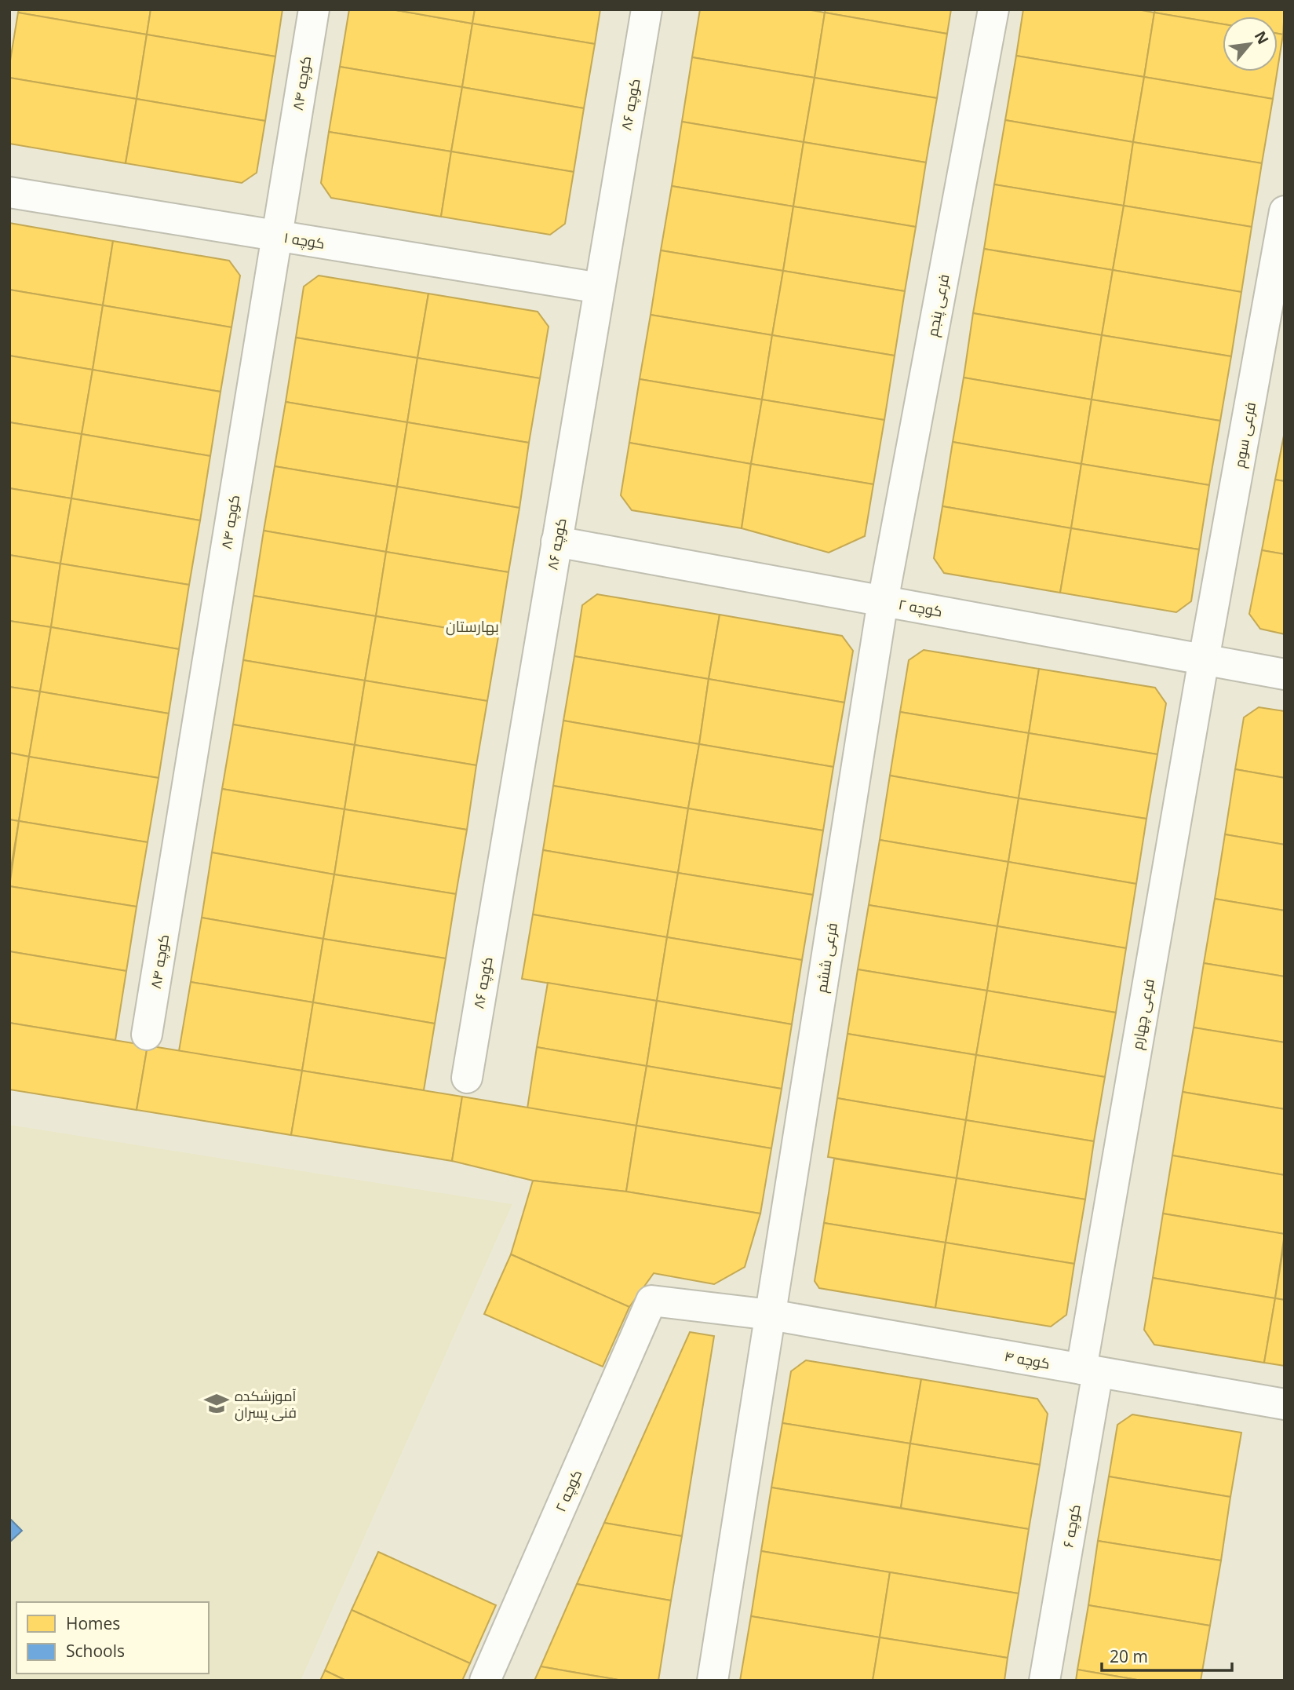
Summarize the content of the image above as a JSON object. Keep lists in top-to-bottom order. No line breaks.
{"streets":{"street":["کوچه ۸۴","کوچه ۸۶","کوچه ۱","فرعی پنجم","فرعی سوم","کوچه ۲","فرعی ششم","فرعی چهارم","کوچه ۴","کوچه ۶"]},"crossings":[["کوچه ۸۴","کوچه ۱"],["کوچه ۸۶","کوچه ۱"],["کوچه ۸۶","کوچه ۲"],["فرعی پنجم","کوچه ۲"],["فرعی پنجم","فرعی ششم"],["فرعی سوم","کوچه ۲"],["فرعی سوم","فرعی چهارم"],["کوچه ۲","فرعی ششم"],["کوچه ۲","فرعی چهارم"],["کوچه ۲","کوچه ۴"],["فرعی ششم","کوچه ۴"],["فرعی چهارم","کوچه ۴"],["فرعی چهارم","کوچه ۶"],["کوچه ۴","کوچه ۶"]],"districts":["بهارستان"],"places":{"school or university":["آموزشکده فنی پسران"]},"legend":["Homes","Schools"],"scale_bar":"20 m","north":"top right"}
